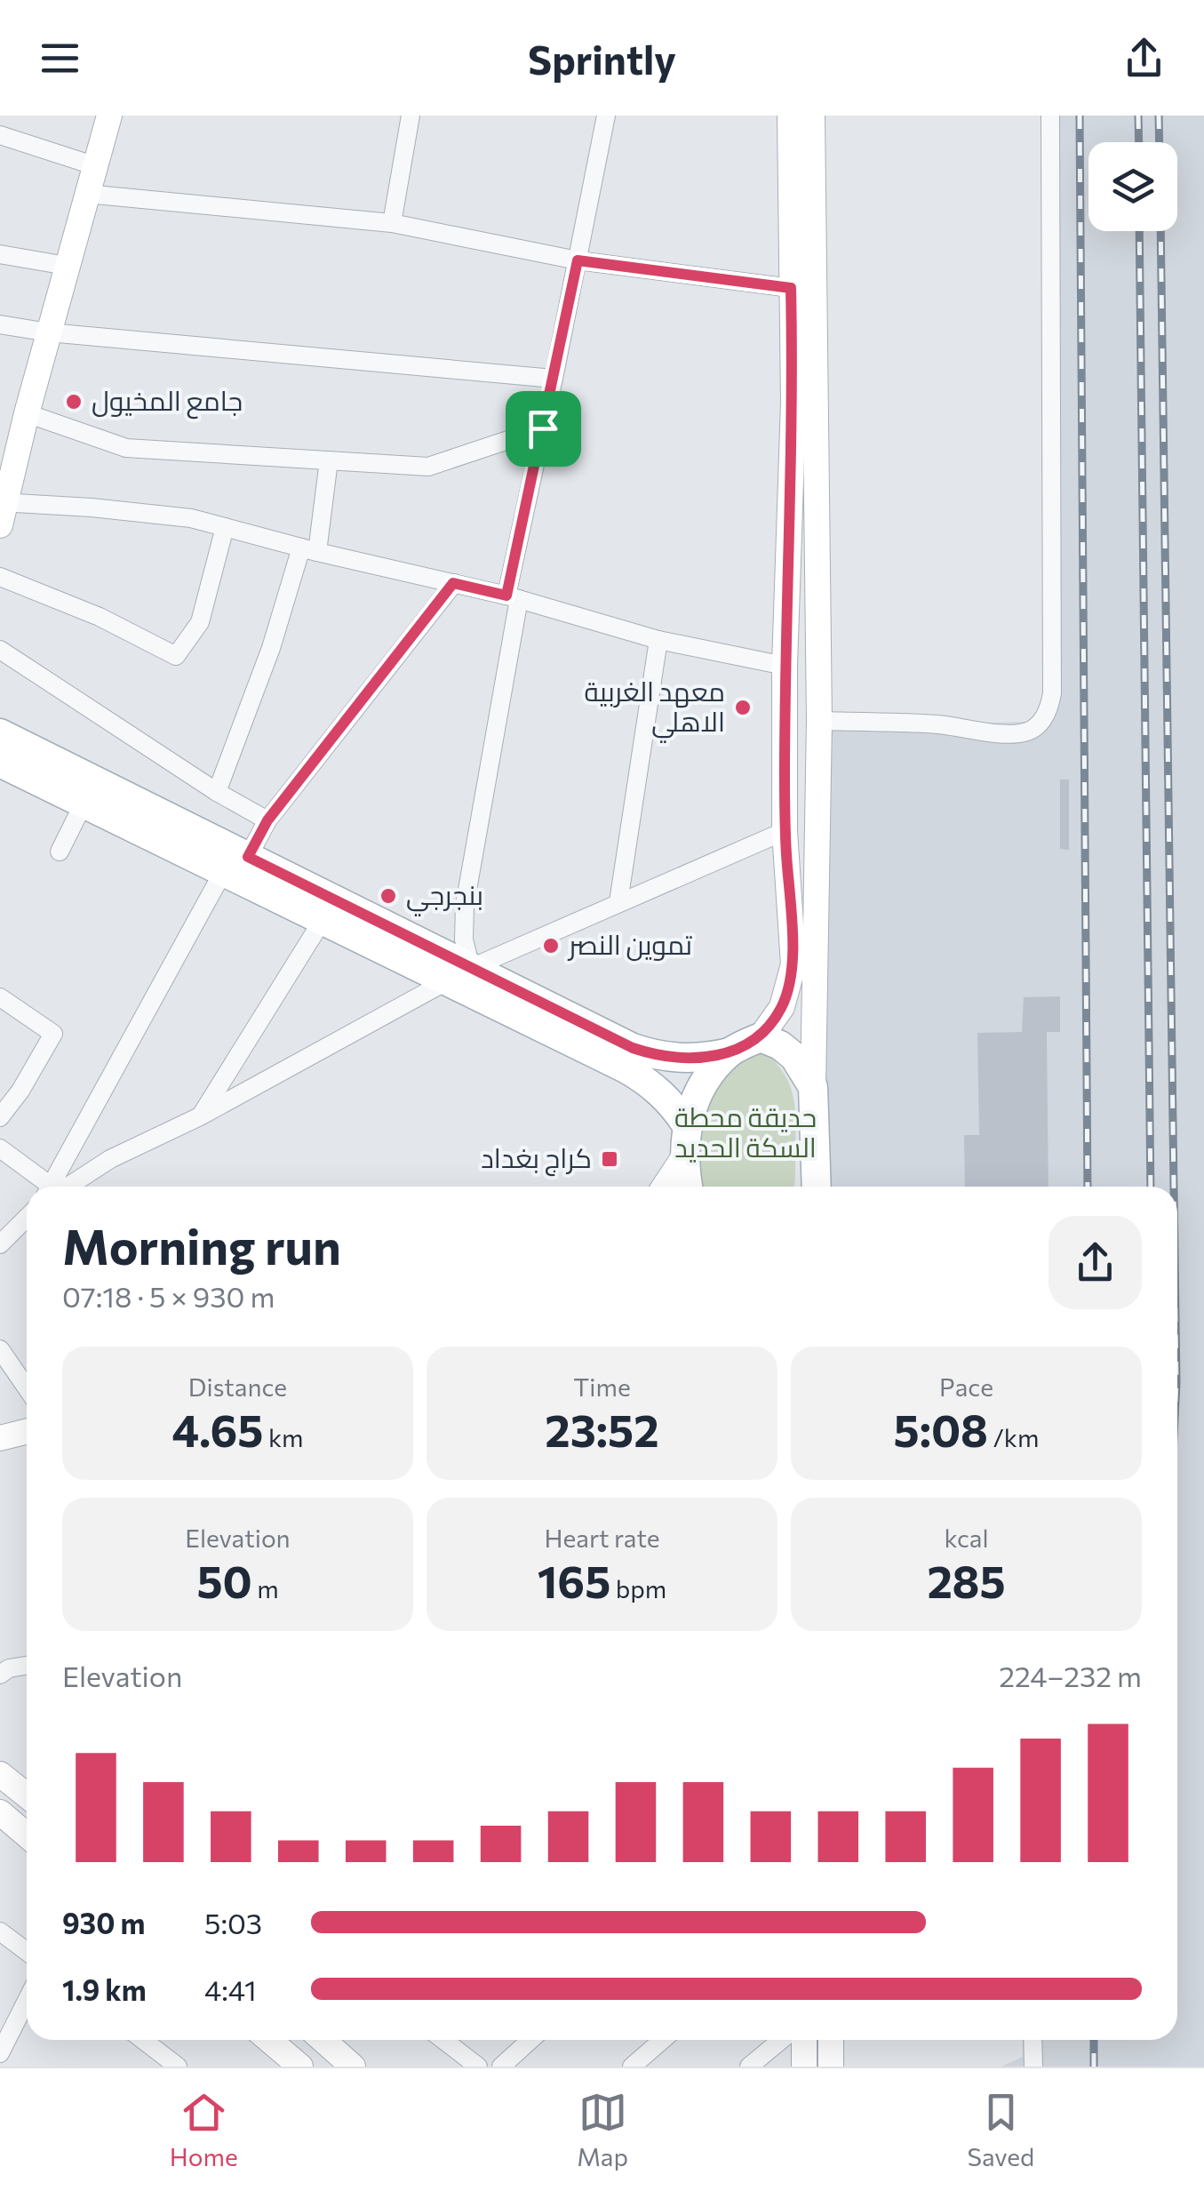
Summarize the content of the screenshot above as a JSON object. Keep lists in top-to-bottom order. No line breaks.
{"parks":["حديقة محطة السكة الحديد"],"places":{"other":["جامع المخيول","معهد الغربية الاهلي","بنجرجي","تموين النصر"],"transit":["كراج بغداد"]},"page":{"header":"Sprintly","heading":["Morning run","07:18 · 5 × 930 m"],"stats":[["Distance","4.65 km"],["Time","23:52"],["Pace","5:08 /km"],["Elevation","50 m"],["Heart rate","165 bpm"],["kcal","285"]],"chart":["Elevation","224–232 m"],"list":[{"name":"930 m","note":"5:03"},{"name":"1.9 km","note":"4:41"}],"tabs":["Home","Map","Saved"]}}
